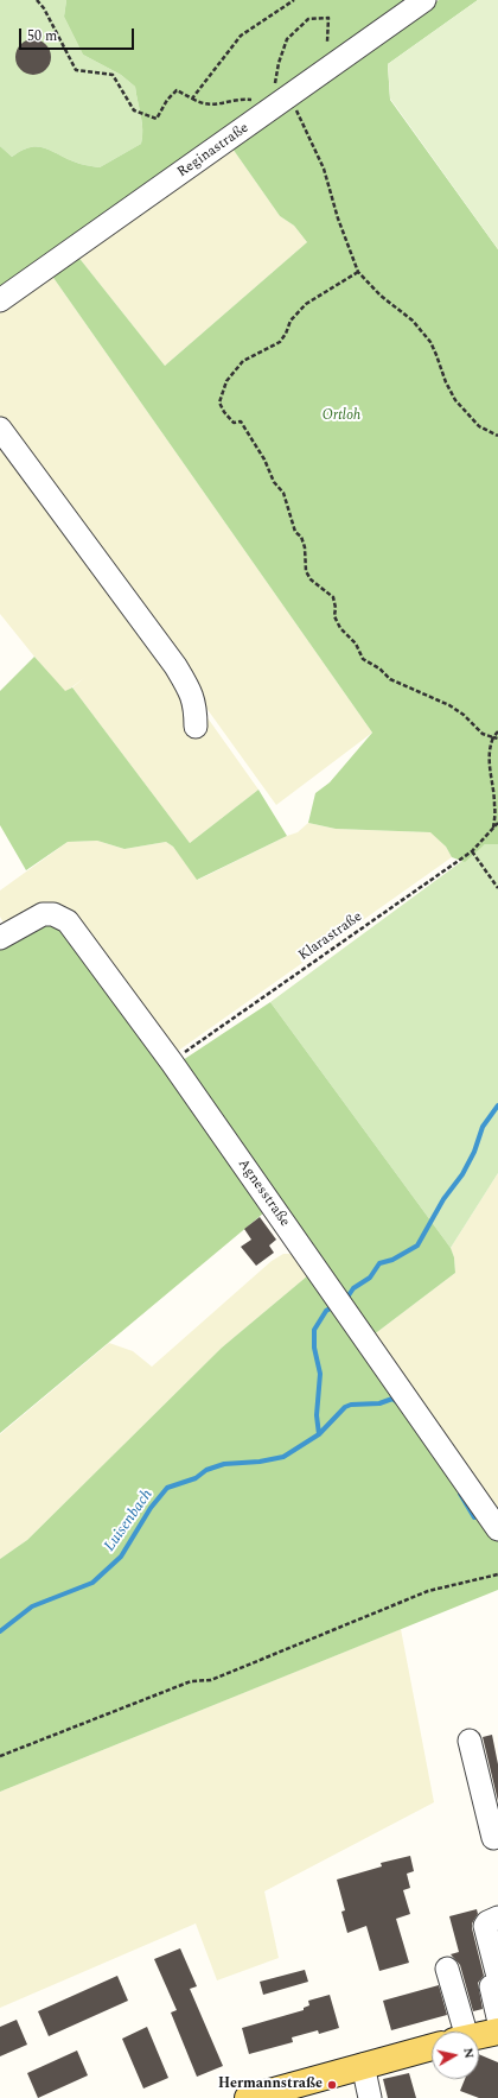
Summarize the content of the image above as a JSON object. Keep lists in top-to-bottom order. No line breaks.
{"streets":{"street":["Reginastraße","Agnesstraße"],"path":["Klarastraße"]},"crossings":[["Klarastraße","Agnesstraße"]],"water":["Luisenbach"],"parks":["Ortloh"],"places":["Hermannstraße"],"scale_bar":"50 m","north":"right"}
